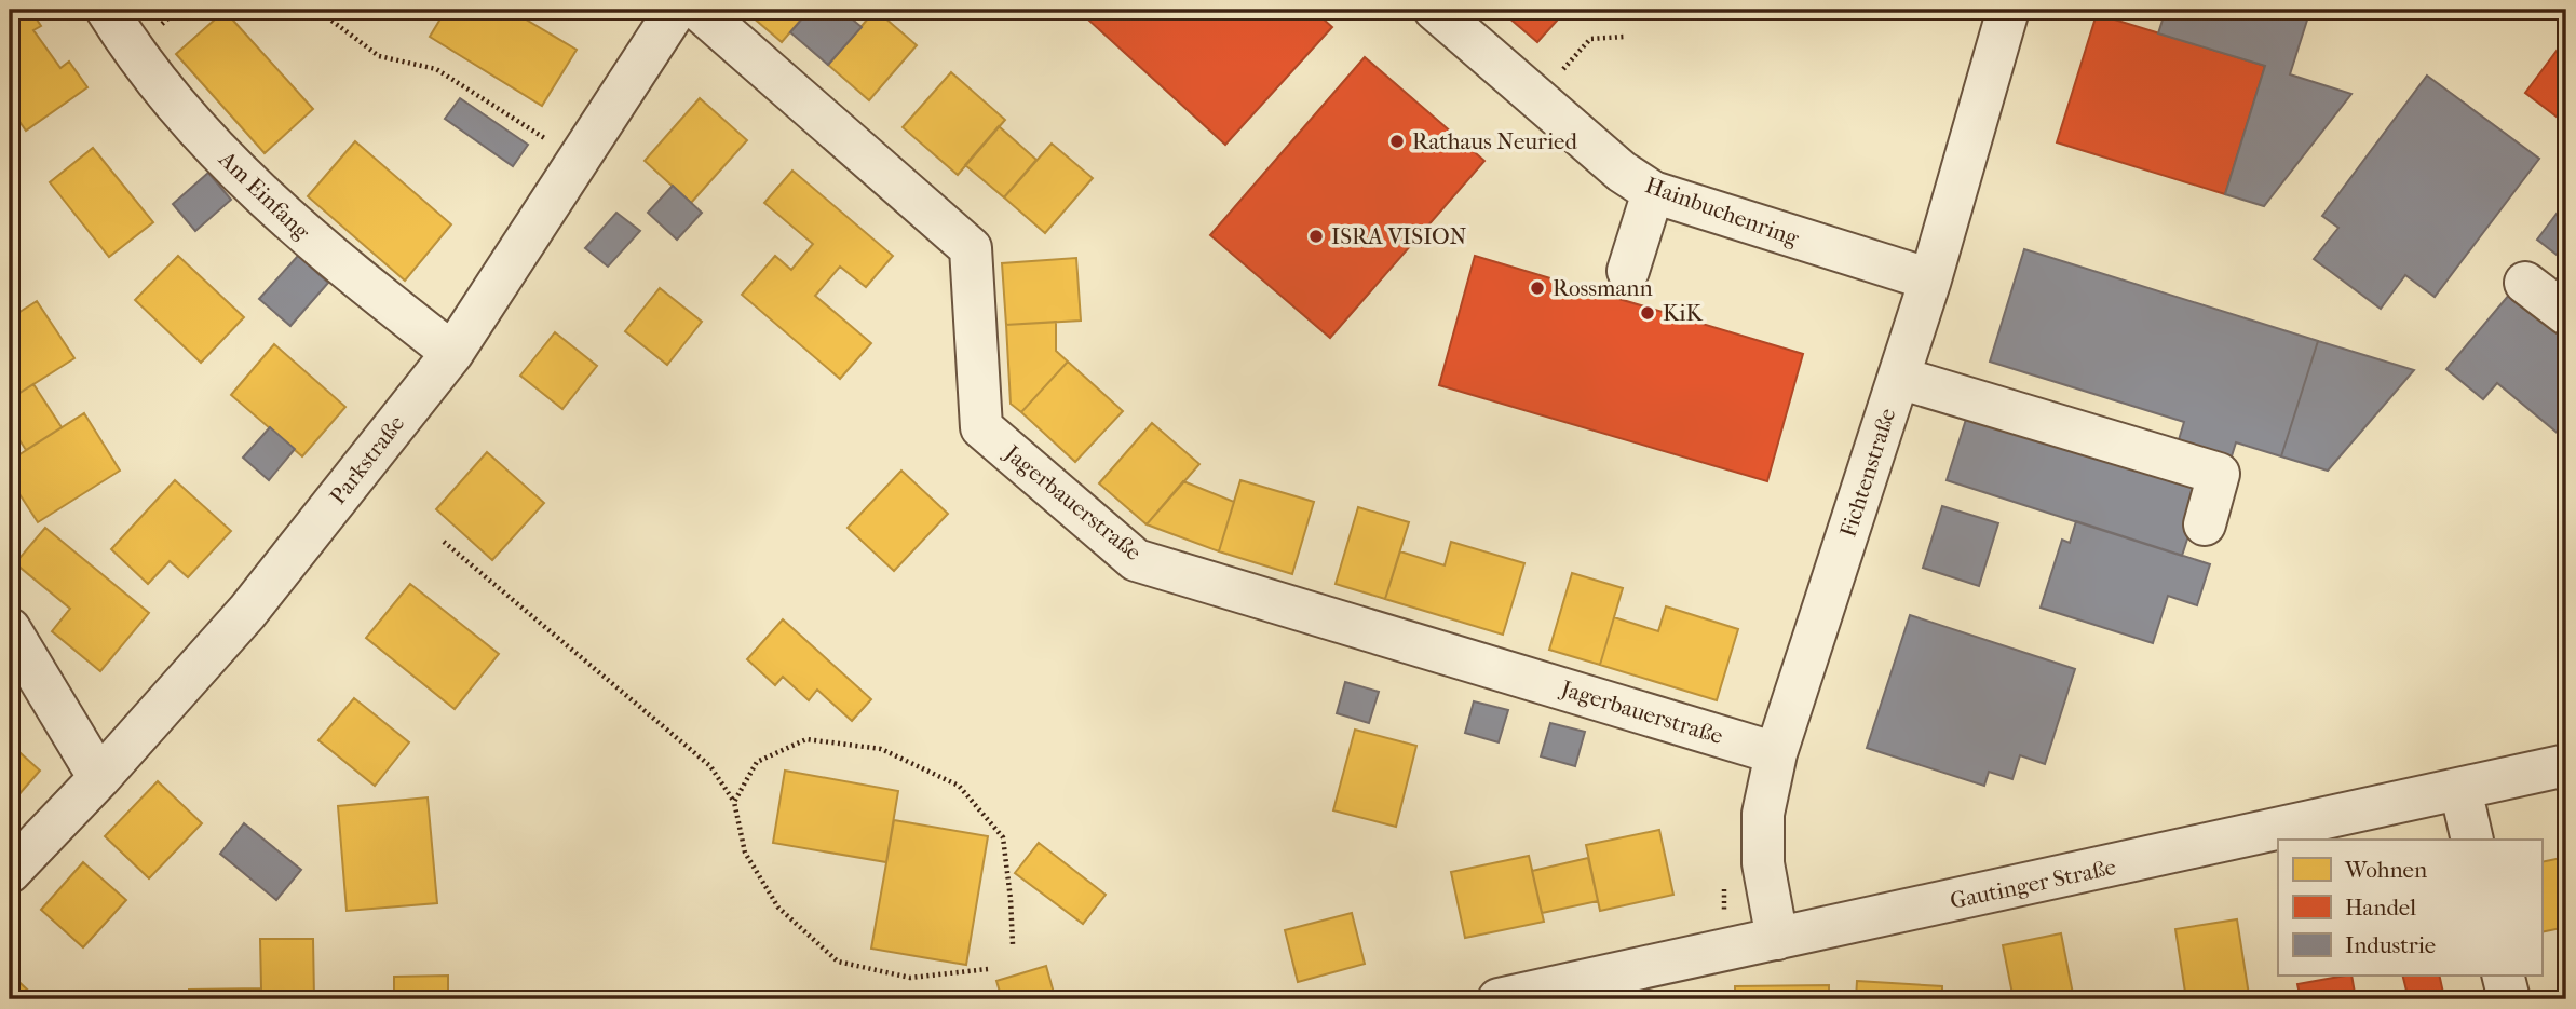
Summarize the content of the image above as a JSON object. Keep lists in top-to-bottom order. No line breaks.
{"streets":{"street":["Am Einfang","Hainbuchenring","Parkstraße","Fichtenstraße","Jagerbauerstraße","Gautinger Straße"]},"crossings":[["Am Einfang","Parkstraße"],["Hainbuchenring","Fichtenstraße"],["Fichtenstraße","Jagerbauerstraße"],["Fichtenstraße","Gautinger Straße"]],"places":["Rathaus Neuried","ISRA VISION","Rossmann","KiK"],"legend":["Wohnen","Handel","Industrie"]}
